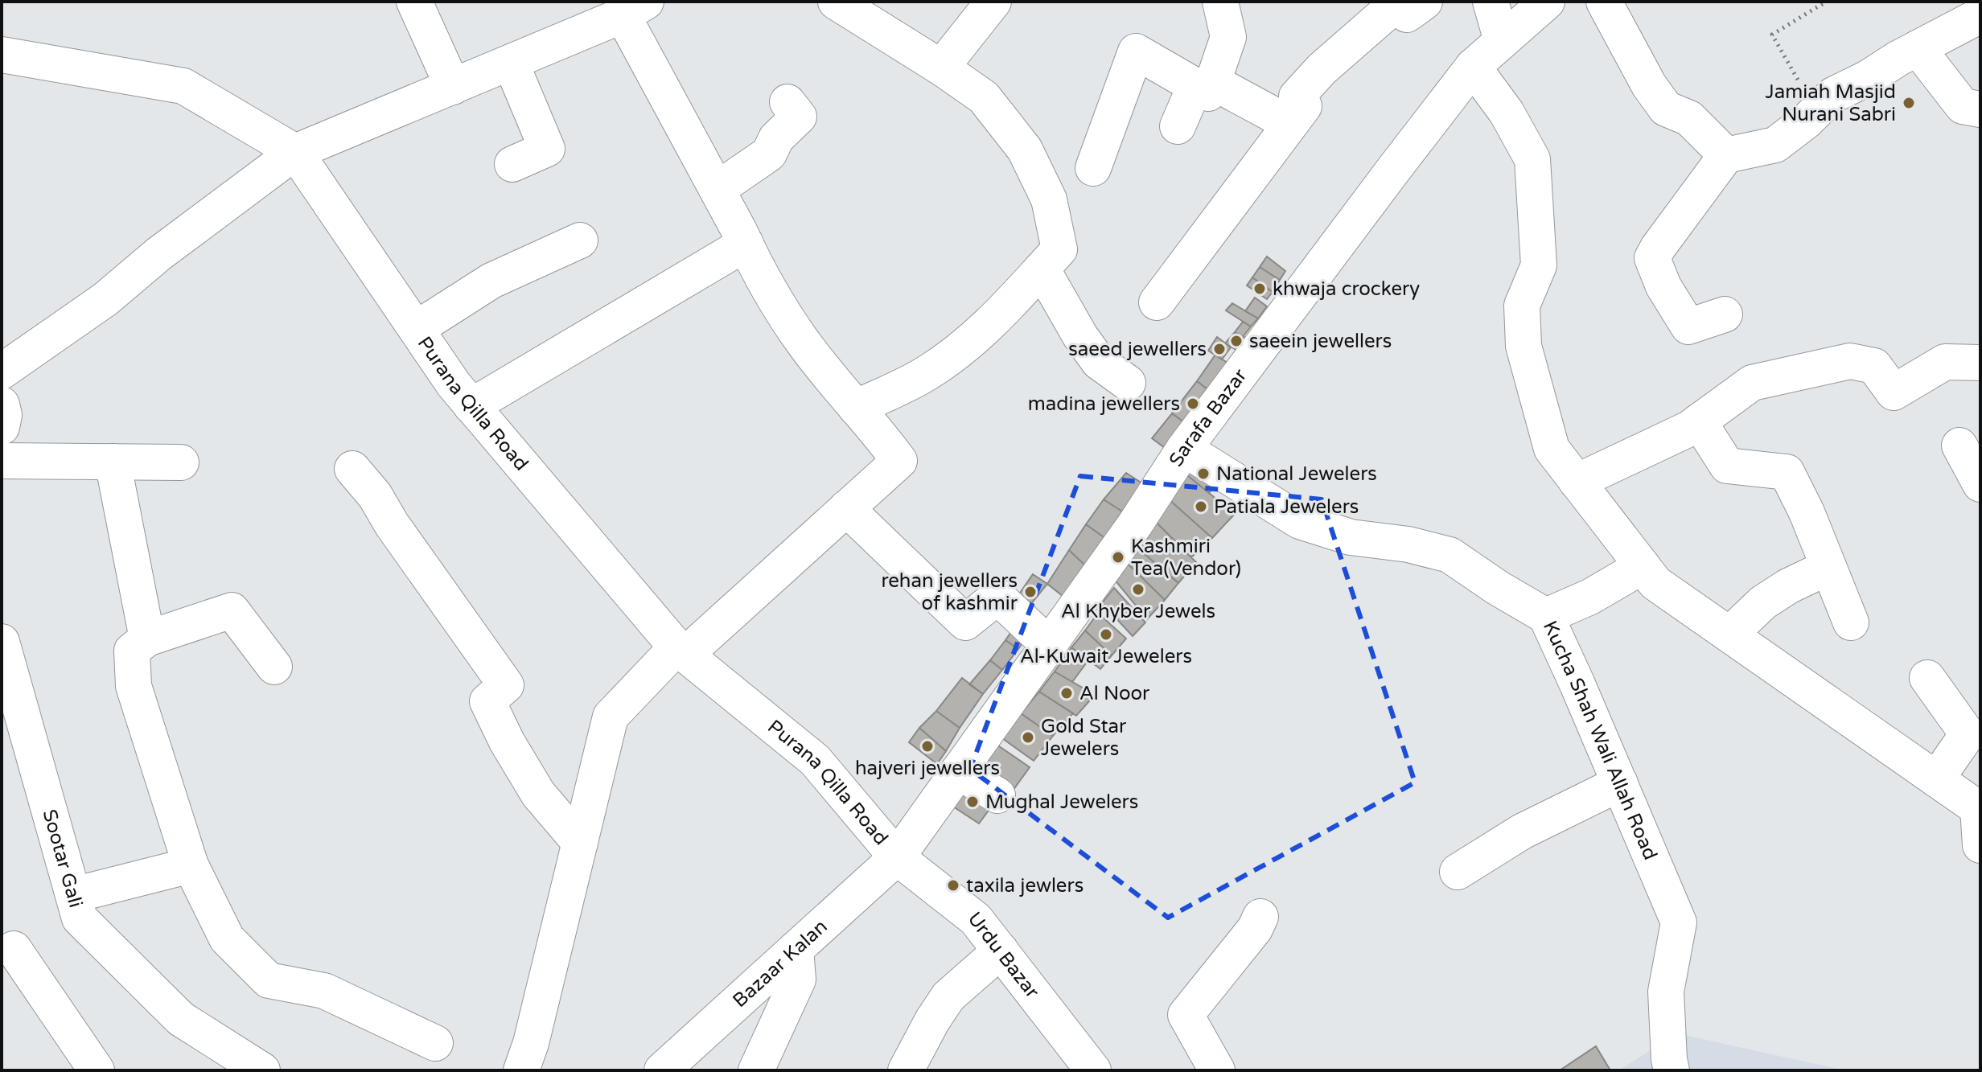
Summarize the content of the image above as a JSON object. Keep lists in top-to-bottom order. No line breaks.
{"streets":{"street":["Purana Qilla Road","Sarafa Bazar","Kucha Shah Wali Allah Road","Sootar Gali","Urdu Bazar","Bazaar Kalan"]},"crossings":[["Purana Qilla Road","Sarafa Bazar"],["Purana Qilla Road","Urdu Bazar"],["Purana Qilla Road","Bazaar Kalan"],["Sarafa Bazar","Kucha Shah Wali Allah Road"],["Sarafa Bazar","Urdu Bazar"],["Sarafa Bazar","Bazaar Kalan"],["Urdu Bazar","Bazaar Kalan"]],"places":["Jamiah Masjid Nurani Sabri","khwaja crockery","saeein jewellers","saeed jewellers","madina jewellers","National Jewelers","Patiala Jewelers","Kashmiri Tea(Vendor)","Al Khyber Jewels","rehan jewellers of kashmir","Al-Kuwait Jewelers","Al Noor","Gold Star Jewelers","hajveri jewellers","Mughal Jewelers","taxila jewlers"]}
